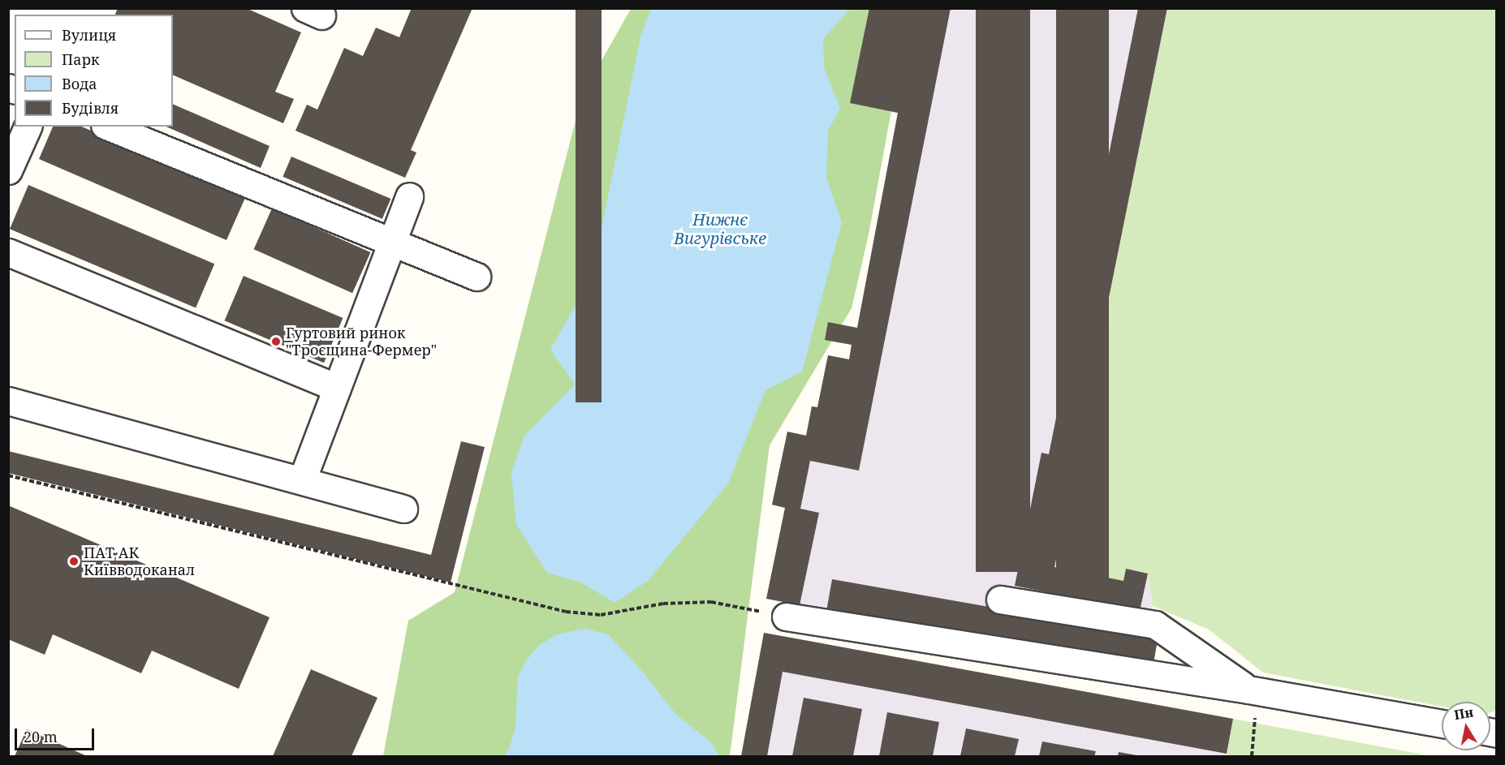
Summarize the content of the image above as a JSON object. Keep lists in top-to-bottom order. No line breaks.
{"water":["Нижнє Вигурівське"],"places":["Гуртовий ринок \"Троєщина-Фермер\"","ПАТ АК Київводоканал"],"legend":["Вулиця","Парк","Вода","Будівля"],"scale_bar":"20 m","north":"top"}
